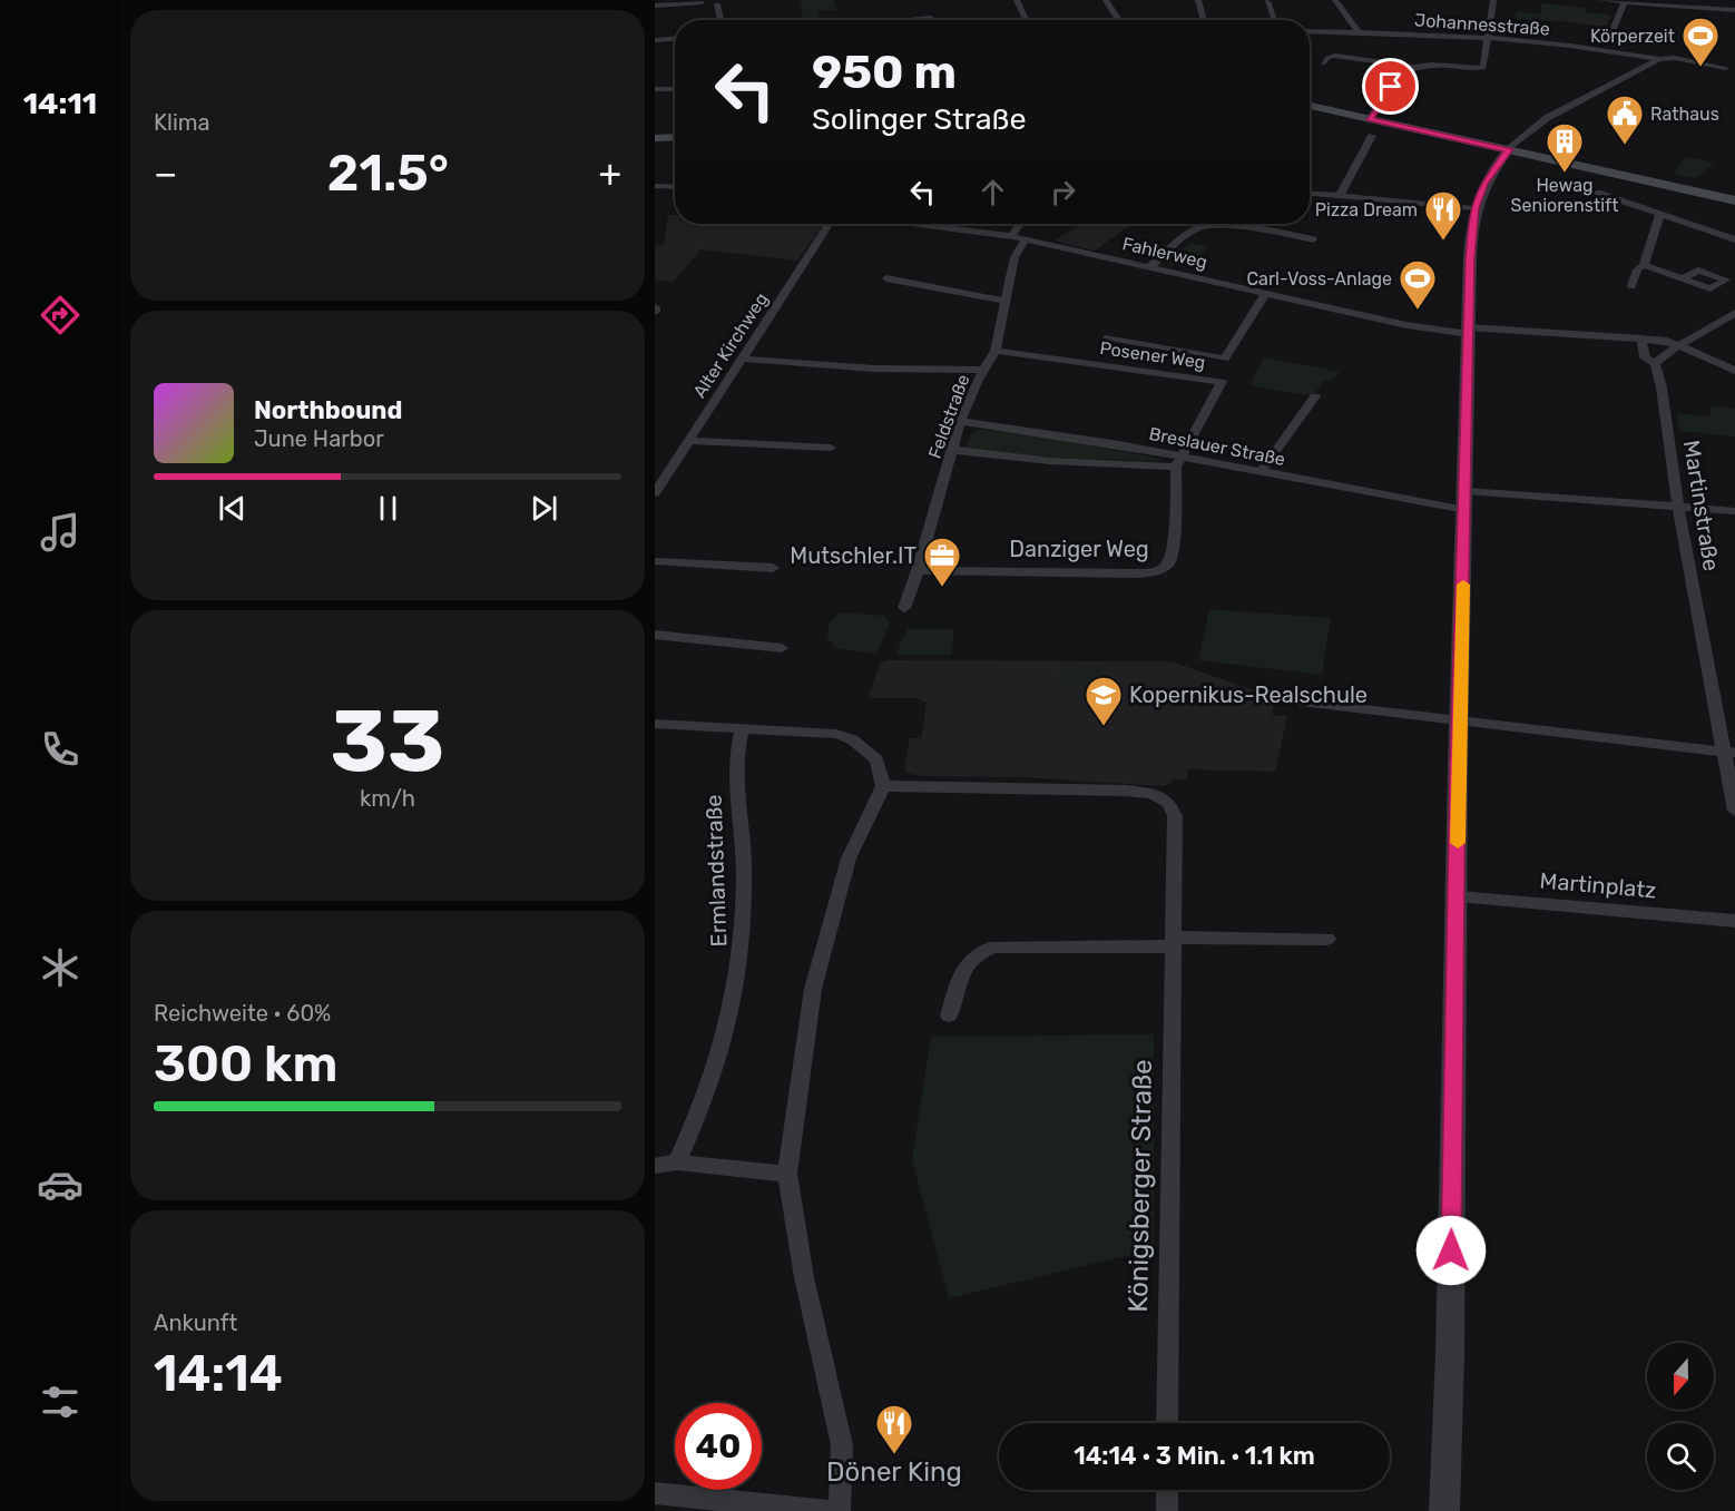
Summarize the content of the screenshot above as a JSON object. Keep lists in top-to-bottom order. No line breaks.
{"streets":{"street":["Johannesstraße","Fahlerweg","Alter Kirchweg","Posener Weg","Feldstraße","Breslauer Straße","Martinstraße","Danziger Weg","Ermlandstraße","Martinplatz","Königsberger Straße"]},"crossings":[["Fahlerweg","Feldstraße"],["Fahlerweg","Martinstraße"],["Posener Weg","Feldstraße"],["Posener Weg","Breslauer Straße"],["Posener Weg","Danziger Weg"],["Feldstraße","Breslauer Straße"],["Feldstraße","Danziger Weg"],["Breslauer Straße","Danziger Weg"]],"places":{"sports":["Körperzeit","Carl-Voss-Anlage"],"public building":["Rathaus"],"building":["Hewag Seniorenstift"],"restaurant":["Pizza Dream","Döner King"],"office":["Mutschler.IT"],"school or university":["Kopernikus-Realschule"]},"north":"bottom","page":{"tabs":"14:11","tile":["Klima",["33","km/h"],["Reichweite · 60%","300 km"],["Ankunft","14:14"]],"turn":["950 m","Solinger Straße"],"heat":["−","21.5°","+"],"song":["Northbound","June Harbor"],"limit":"40","trip":"14:14 · 3 Min. · 1.1 km"}}
